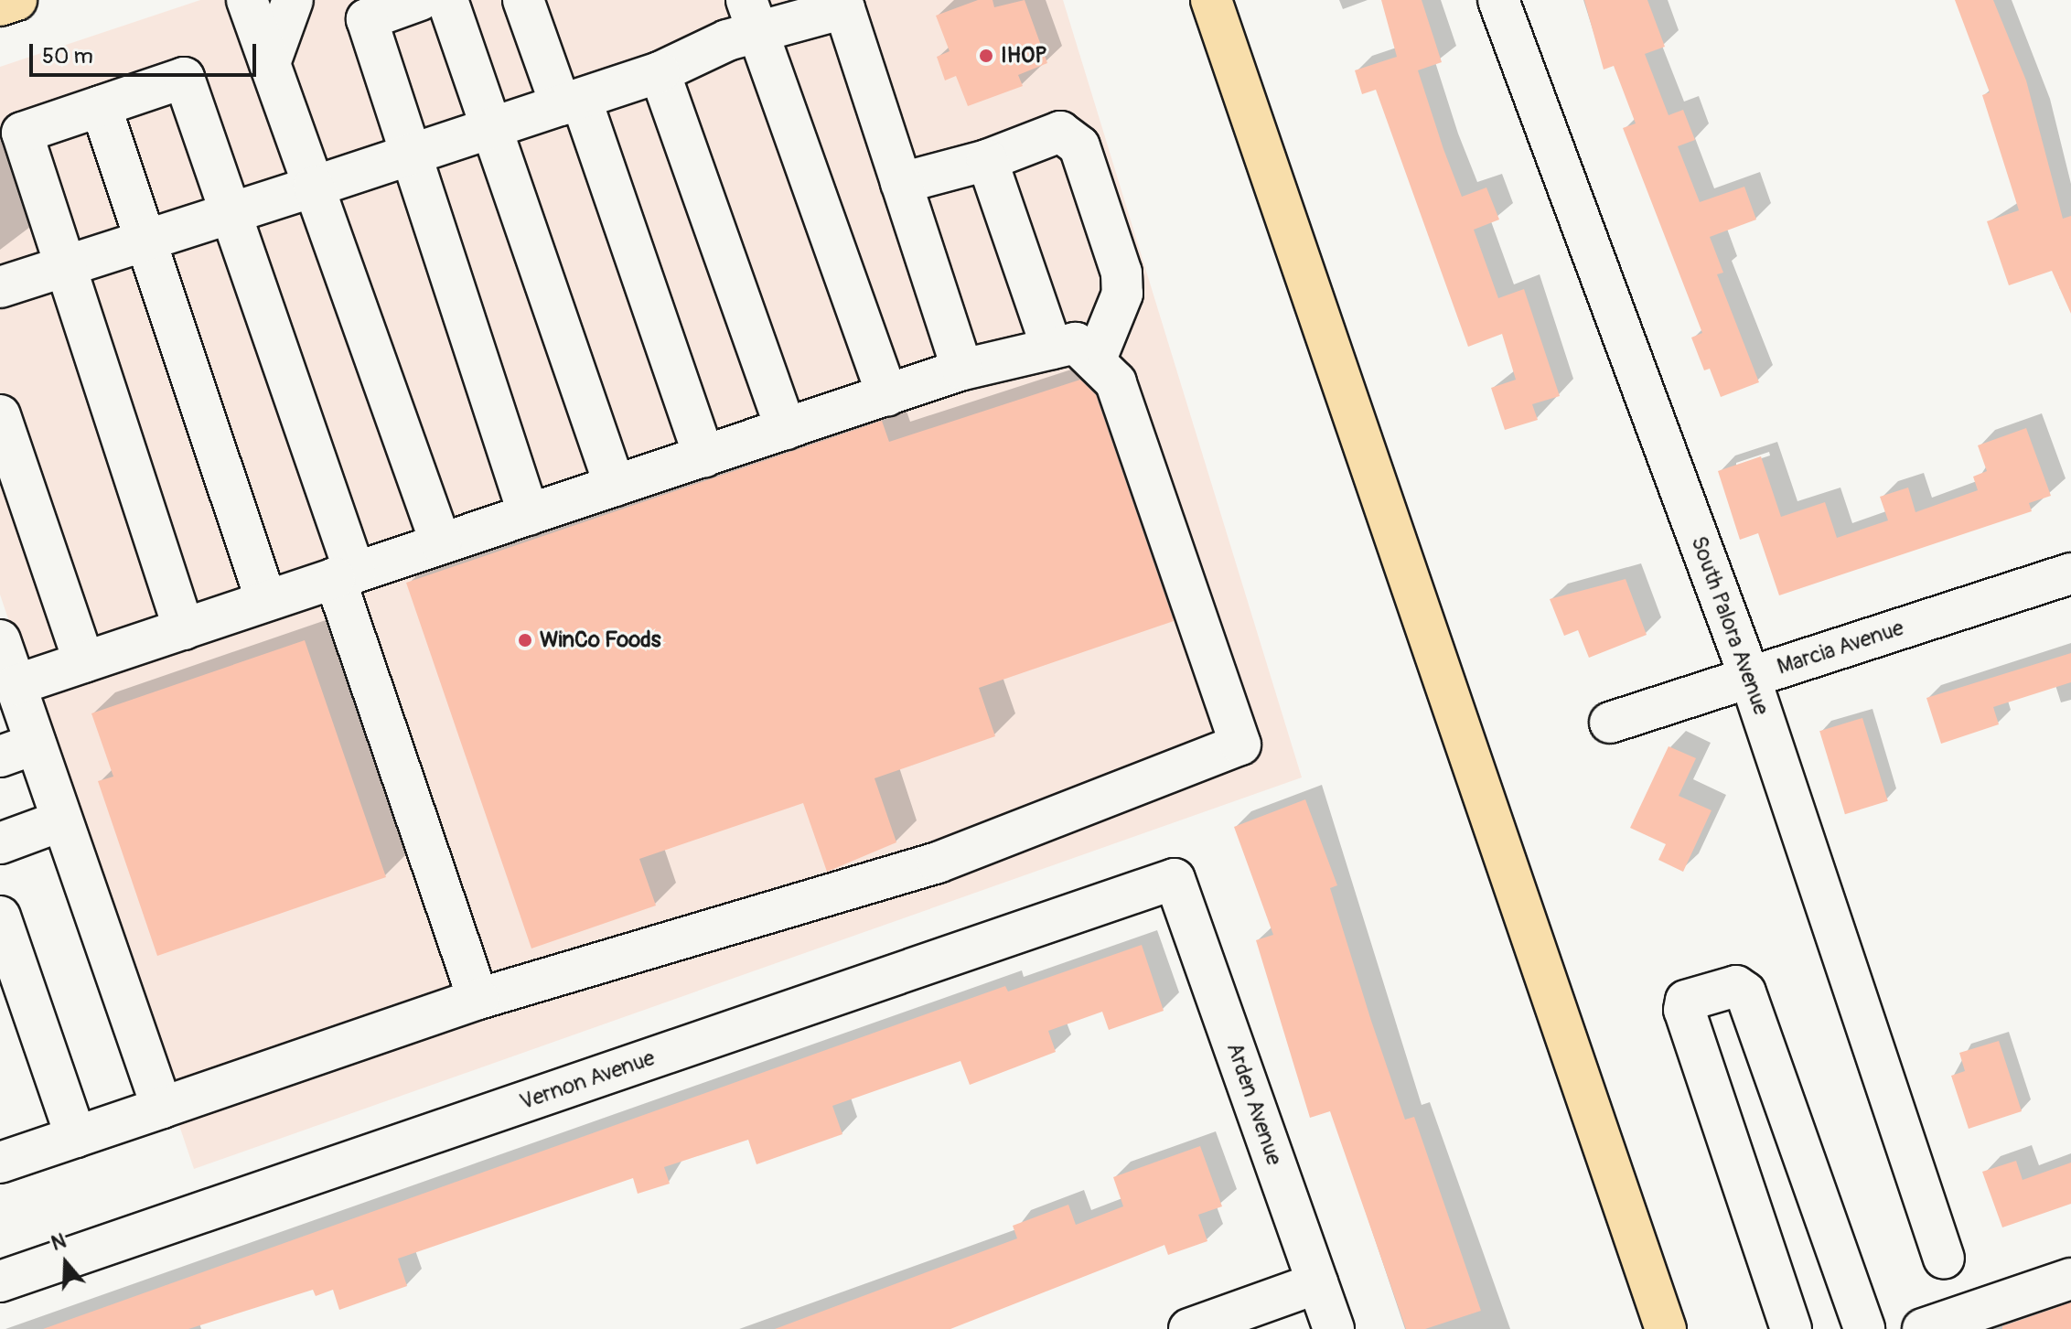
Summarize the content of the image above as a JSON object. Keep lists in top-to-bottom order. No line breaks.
{"streets":{"street":["South Palora Avenue","Marcia Avenue","Vernon Avenue","Arden Avenue"]},"crossings":[["South Palora Avenue","Marcia Avenue"],["Vernon Avenue","Arden Avenue"]],"places":["IHOP","WinCo Foods"],"scale_bar":"50 m","north":"top"}
